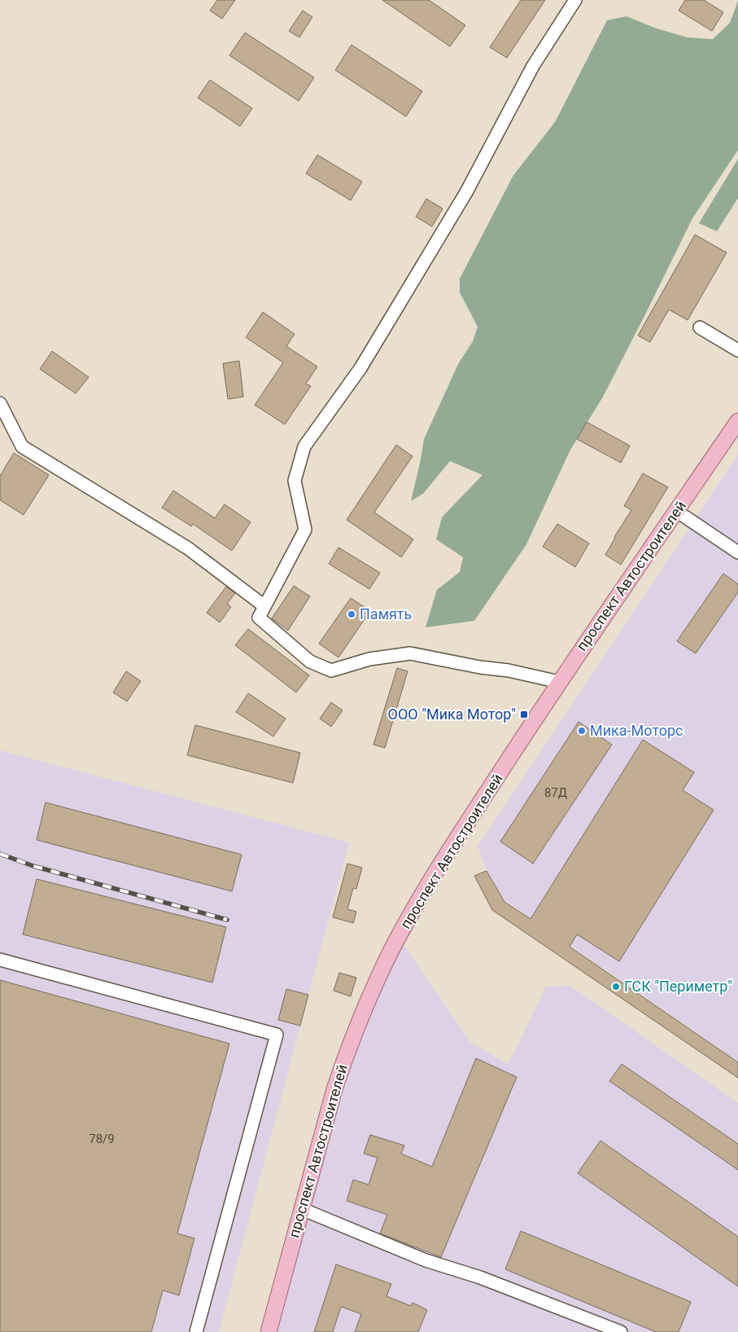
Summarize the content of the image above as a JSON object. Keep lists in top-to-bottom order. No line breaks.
{"streets":{"main road":["проспект Автостроителей"]},"places":{"other":["Память","Мика-Моторс","ГСК \"Периметр\""],"transit":["ООО \"Мика Мотор\""]},"house_numbers":["87Д","78/9"]}
